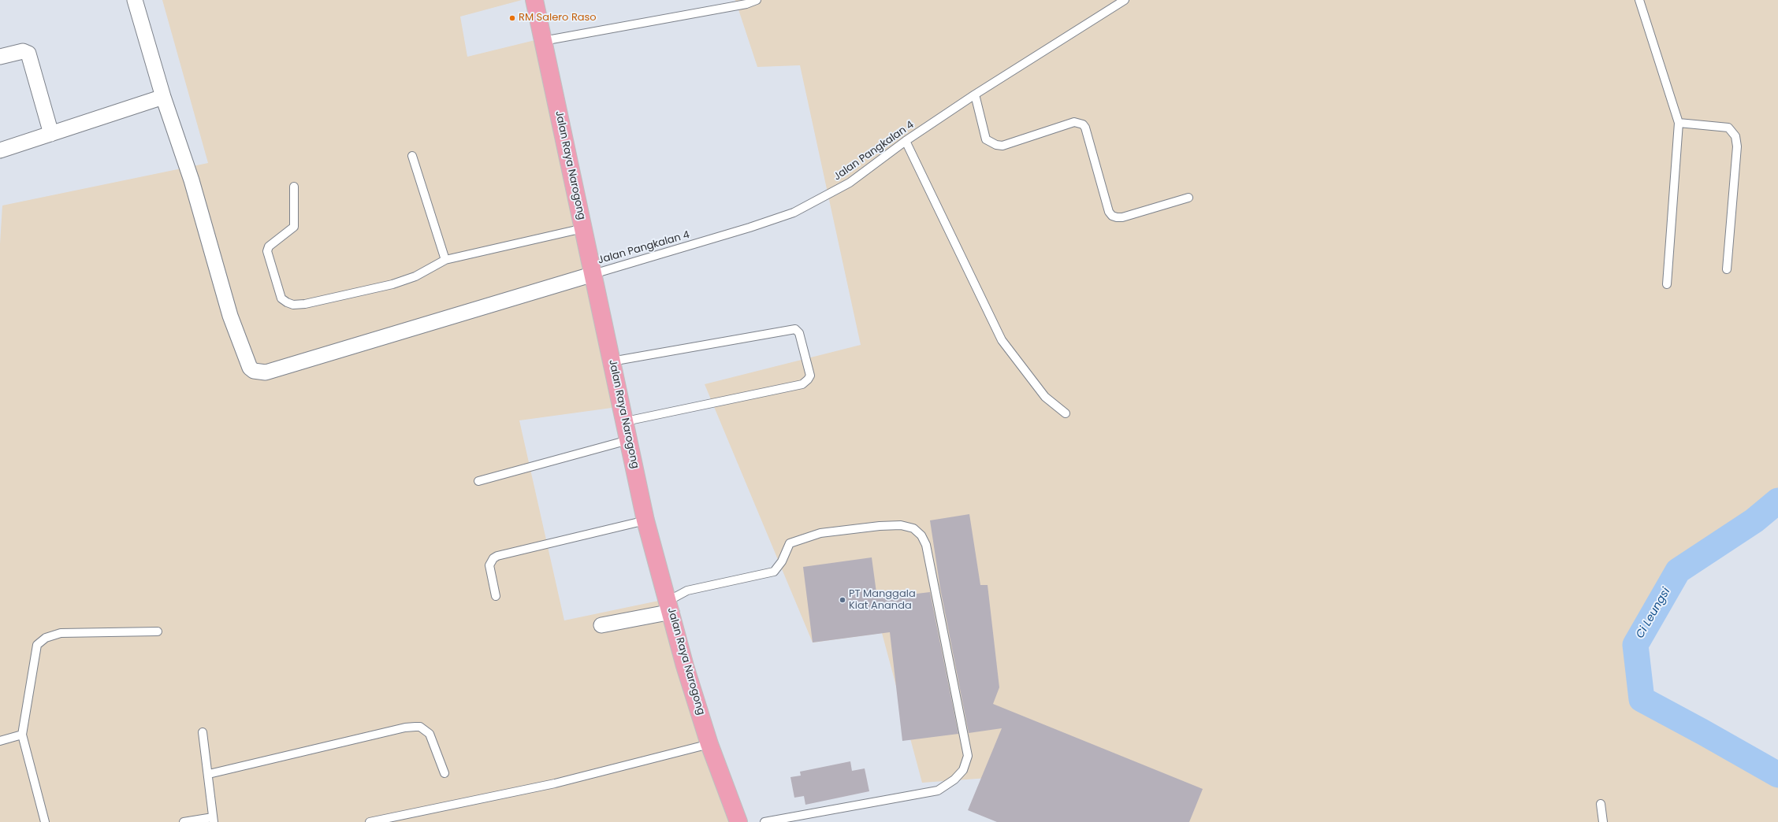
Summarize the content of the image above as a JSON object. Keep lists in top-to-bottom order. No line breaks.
{"streets":{"main road":["Jalan Raya Narogong"],"lane":["Jalan Pangkalan 4"]},"crossings":[["Jalan Pangkalan 4","Jalan Raya Narogong"]],"water":["Ci Leungsi"],"places":["RM Salero Raso","PT Manggala Kiat Ananda"]}
